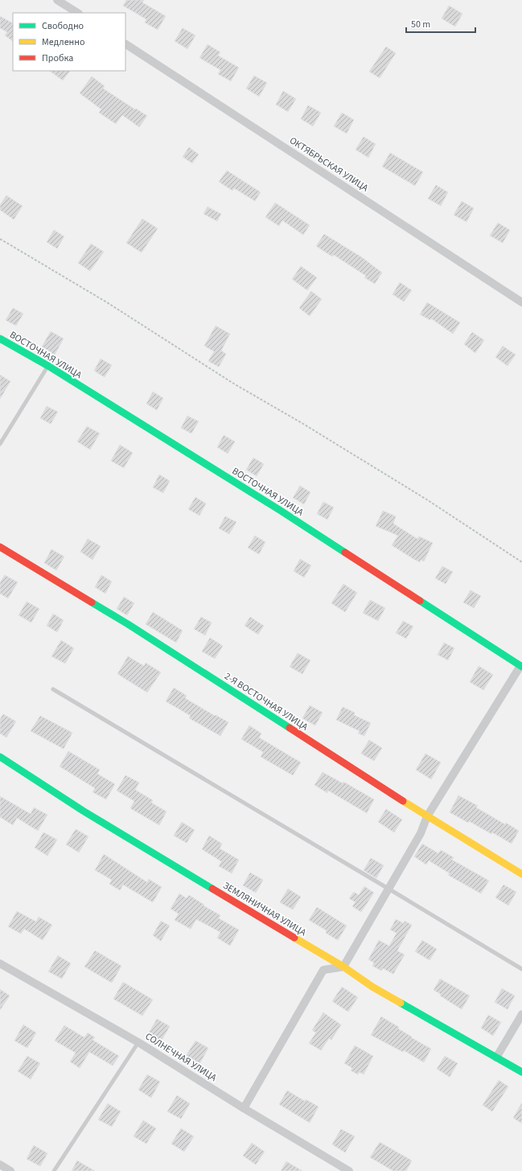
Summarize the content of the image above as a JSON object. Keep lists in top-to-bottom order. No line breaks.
{"streets":{"street":["ОКТЯБРЬСКАЯ УЛИЦА","ВОСТОЧНАЯ УЛИЦА","2-Я ВОСТОЧНАЯ УЛИЦА","ЗЕМЛЯНИЧНАЯ УЛИЦА","СОЛНЕЧНАЯ УЛИЦА"]},"legend":["Свободно","Медленно","Пробка"],"scale_bar":"50 m"}
